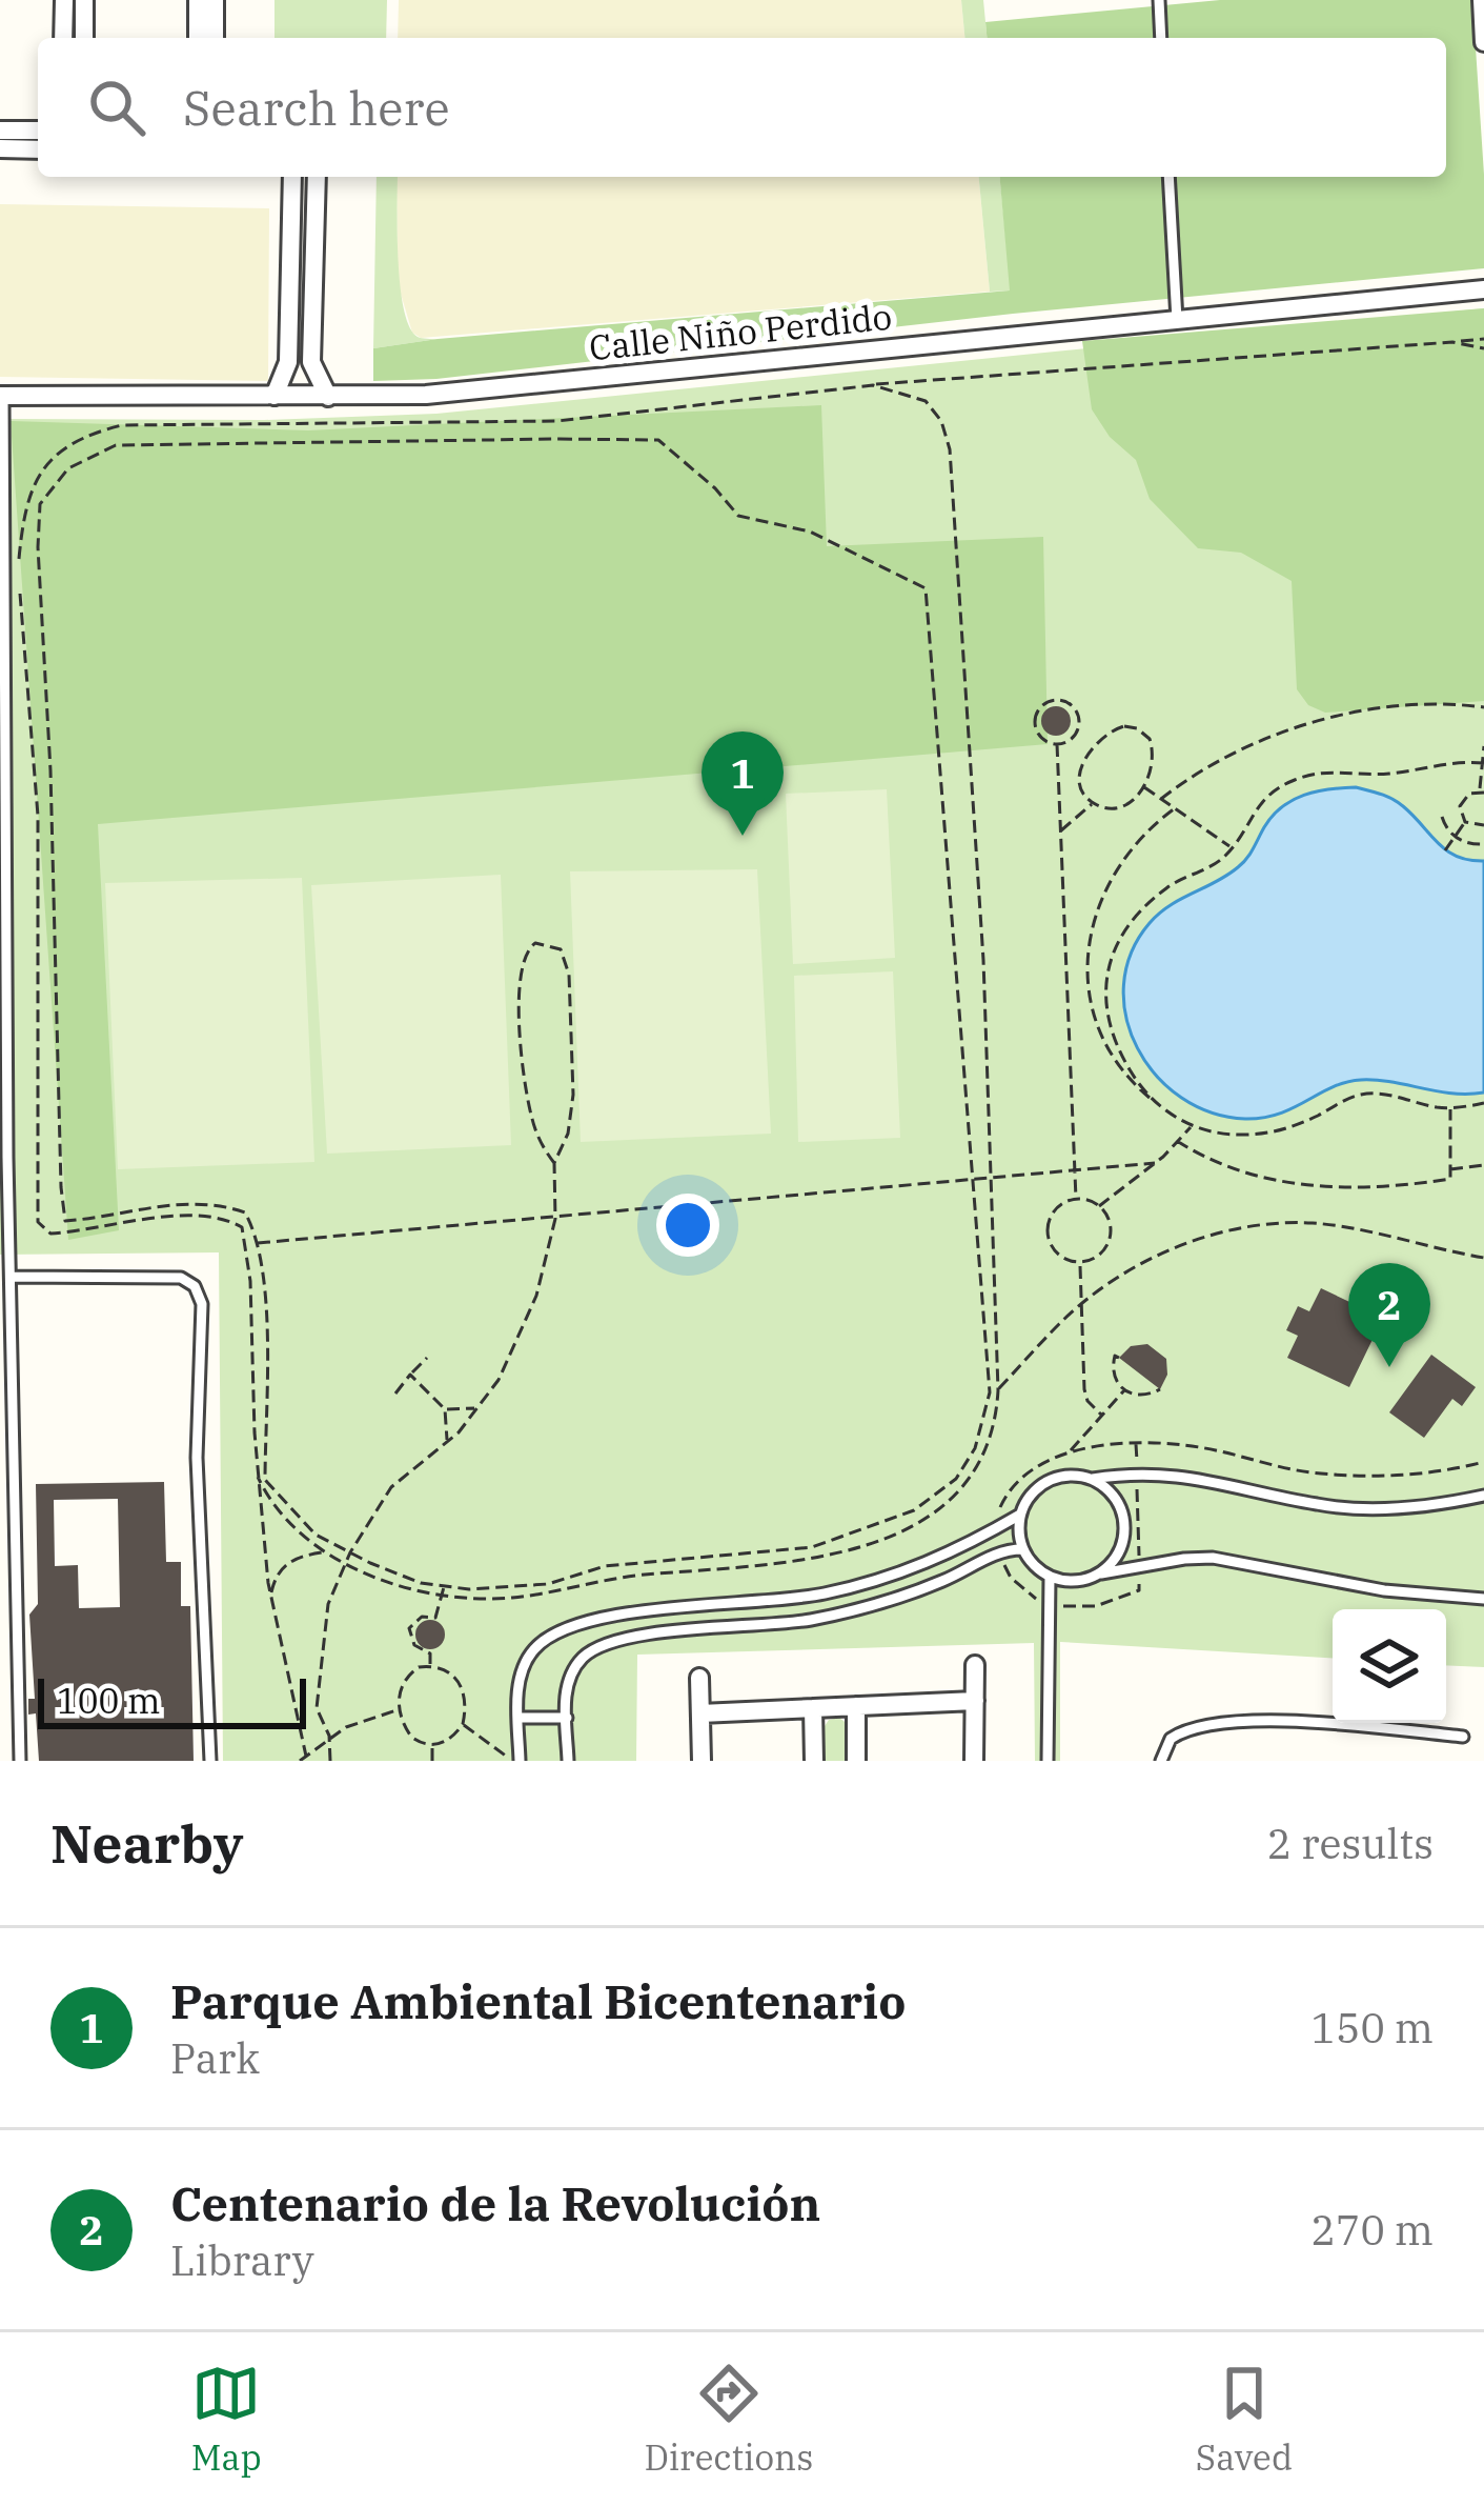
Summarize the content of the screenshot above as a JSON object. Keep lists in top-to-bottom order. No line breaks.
{"streets":{"street":["Calle Niño Perdido"]},"scale_bar":"100 m","page":{"search":"Search here","pins":["1","2"],"scale":"100 m","heading":["Nearby","2 results"],"list":[{"mark":"1","name":"Parque Ambiental Bicentenario","note":"Park","value":"150 m"},{"mark":"2","name":"Centenario de la Revolución","note":"Library","value":"270 m"}],"nav":["Map","Directions","Saved"]}}
